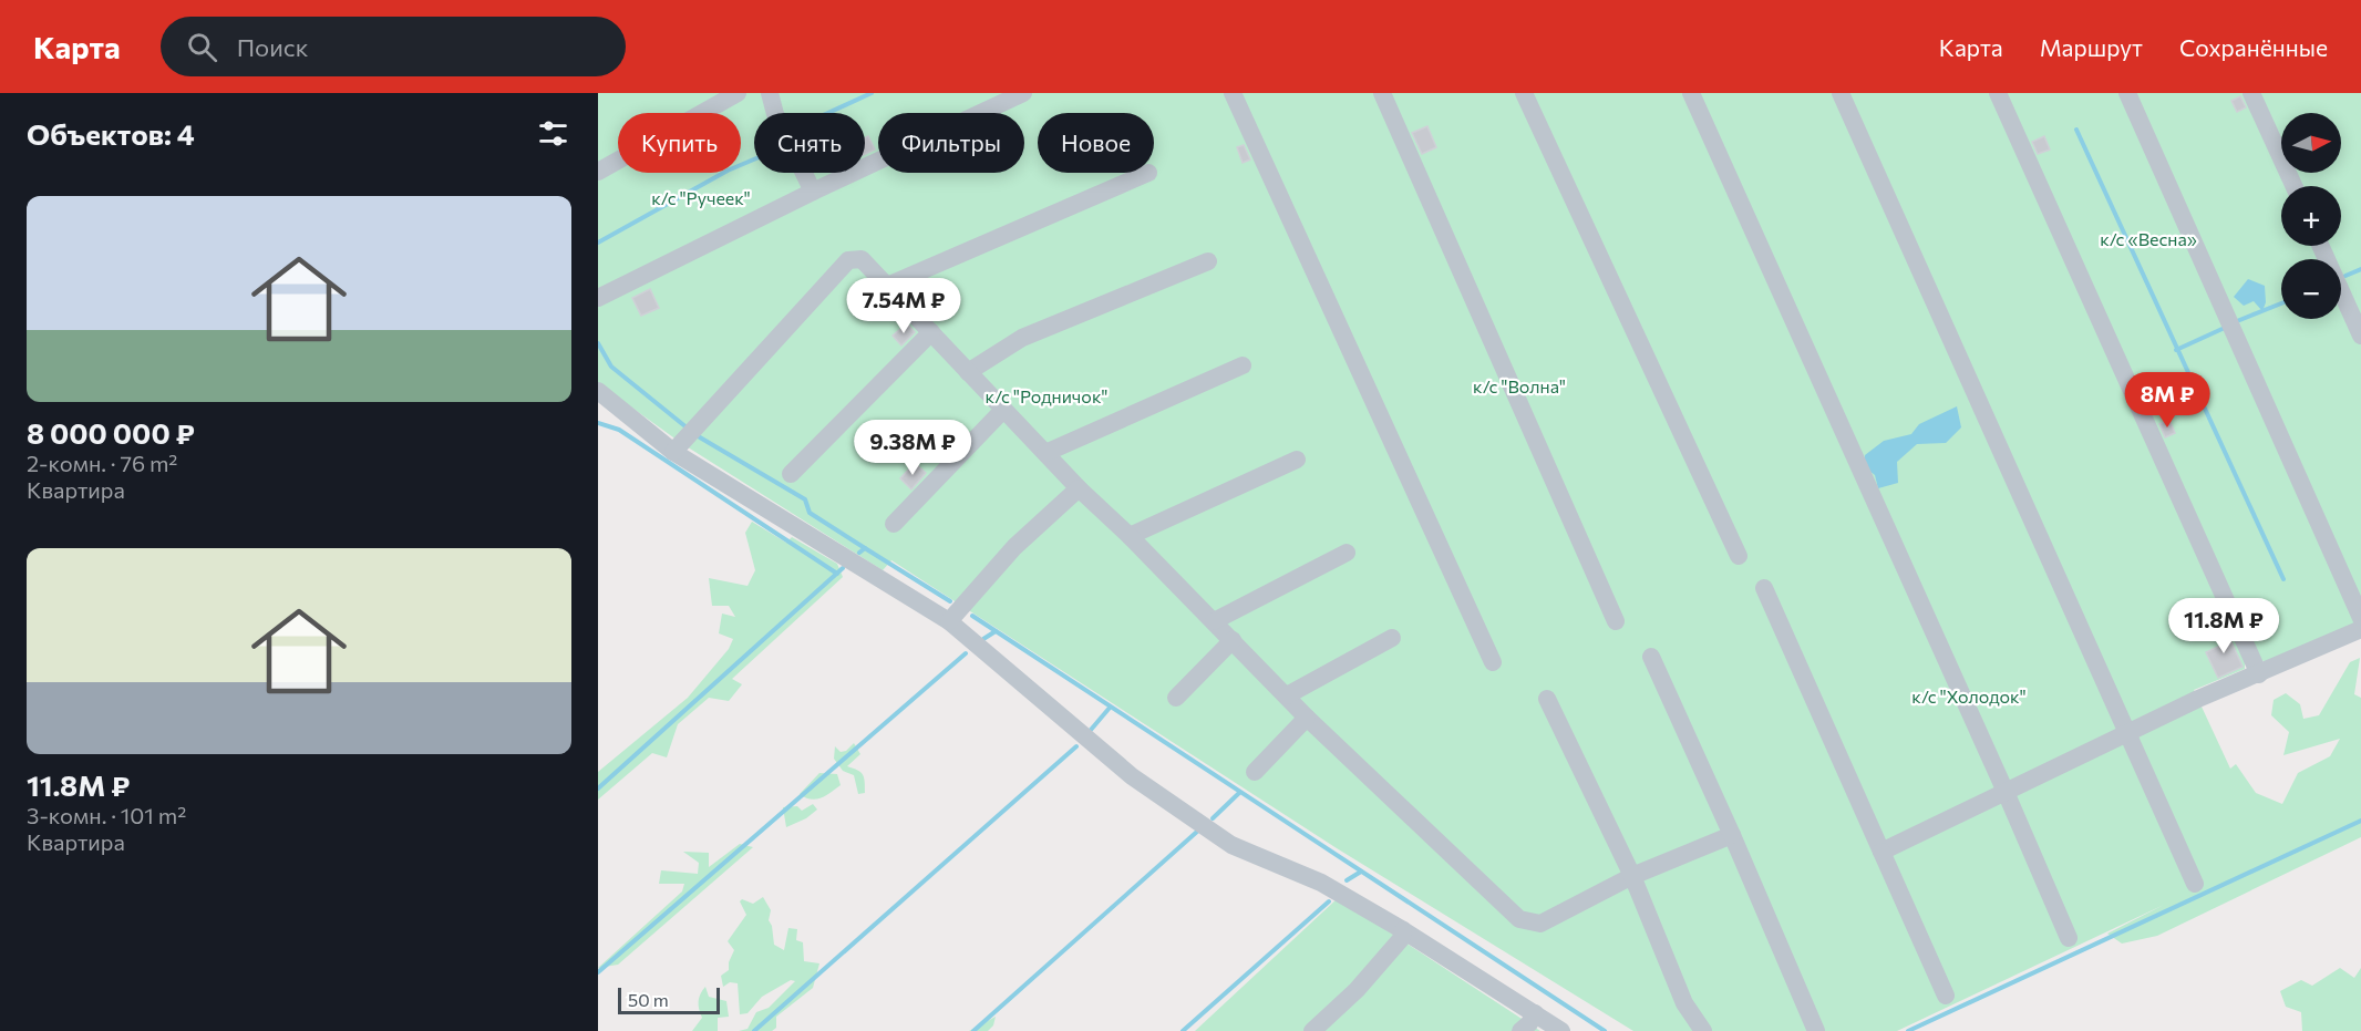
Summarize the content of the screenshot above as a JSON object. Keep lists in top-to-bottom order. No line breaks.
{"parks":["к/с \"Ручеек\"","к/с «Весна»","к/с \"Волна\"","к/с \"Родничок\"","к/с \"Холодок\""],"scale_bar":"50 m","north":"right","page":{"header":"Карта","search":"Поиск","nav":["Карта","Маршрут","Сохранённые"],"heading":"Объектов: 4","map_buttons":["+","−"],"chip":["Купить","Снять","Фильтры","Новое"],"list":[{"name":"8 000 000 ₽","note":"2-комн. · 76 m² · Квартира"},{"name":"11.8M ₽","note":"3-комн. · 101 m² · Квартира"}],"price":["7.54M ₽","8M ₽","9.38M ₽","11.8M ₽"],"scale":"50 m"}}
